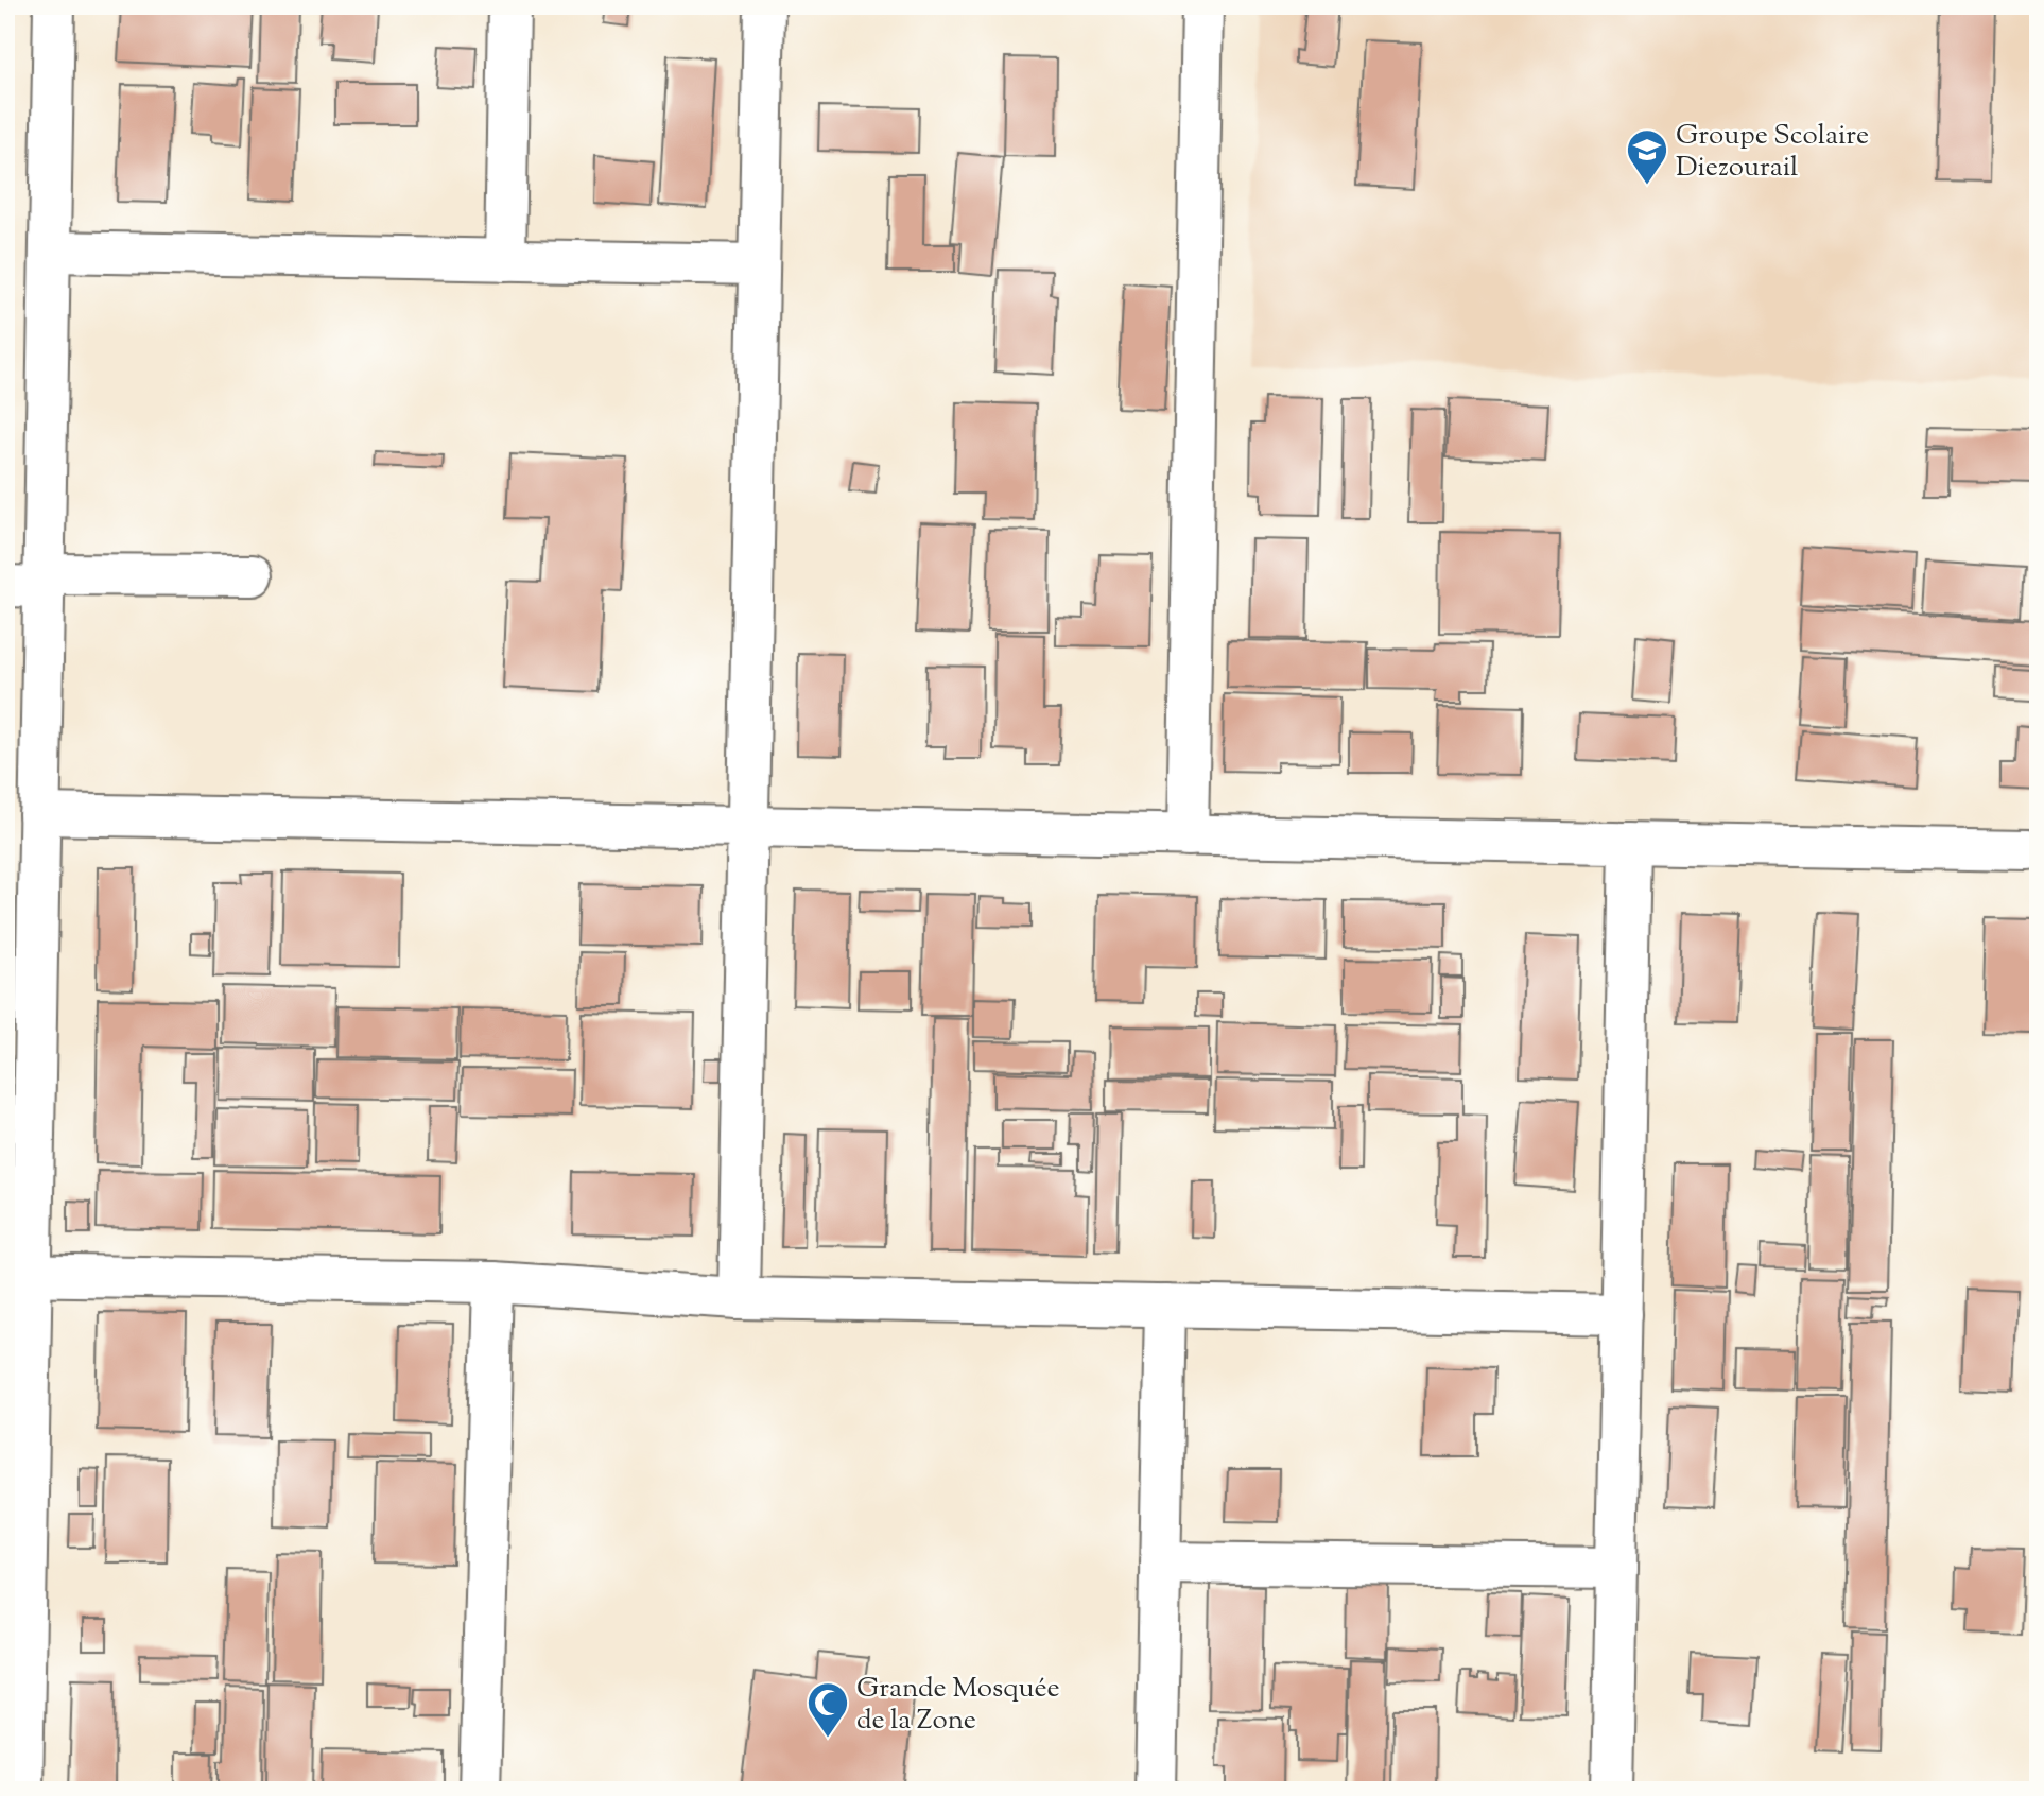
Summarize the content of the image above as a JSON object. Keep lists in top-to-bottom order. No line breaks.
{"places":{"school or university":["Groupe Scolaire Diezourail"],"mosque":["Grande Mosquée de la Zone"]}}
